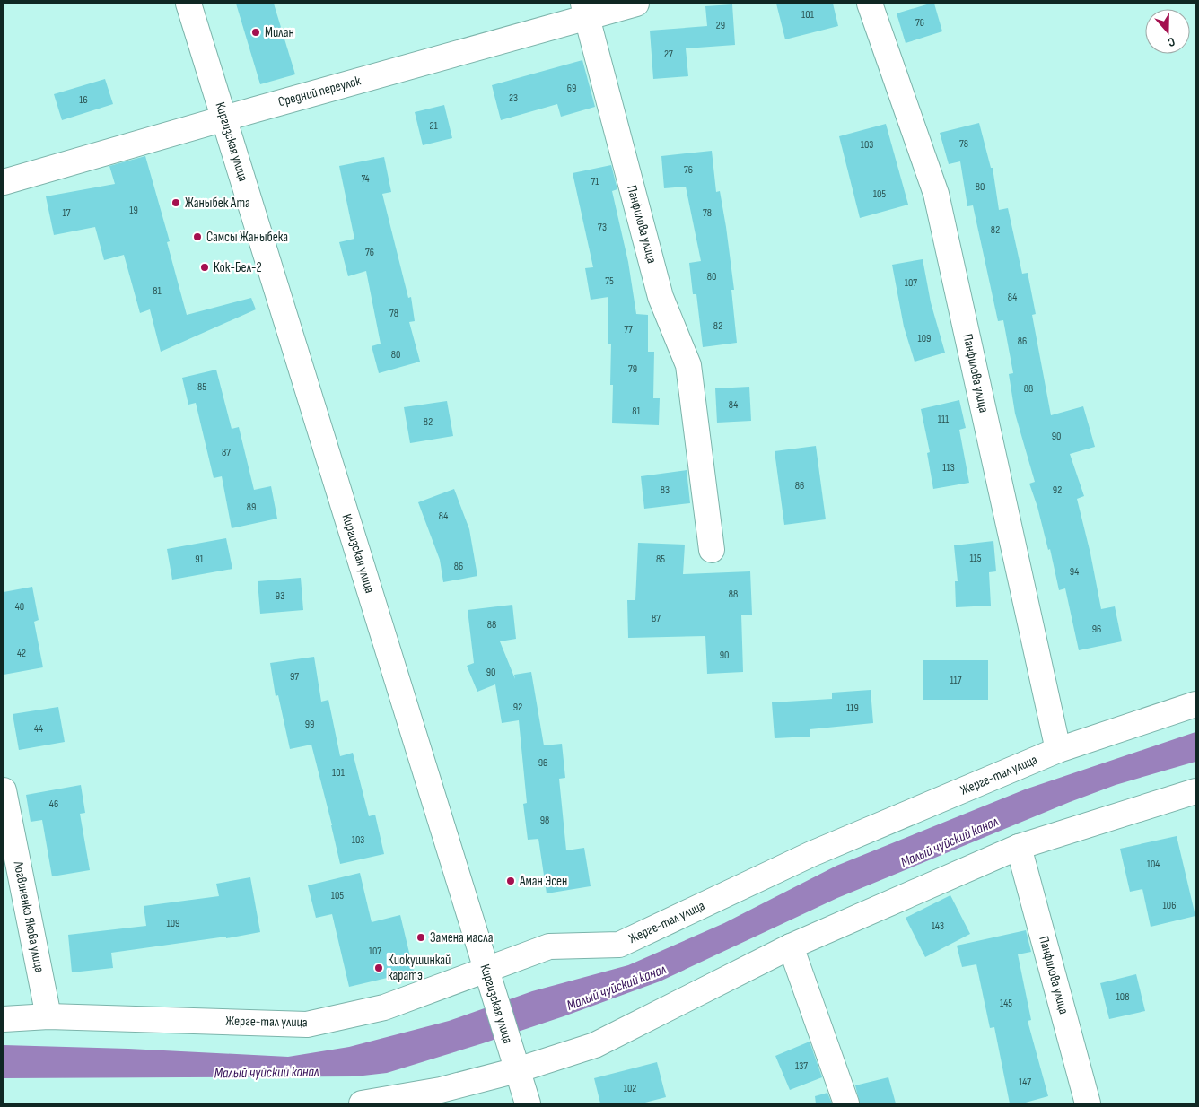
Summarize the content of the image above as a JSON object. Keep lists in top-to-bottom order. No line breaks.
{"streets":{"street":["Средний переулок","Киргизская улица","Панфилова улица","Жерге-тал улица","Логвиненко Якова улица"]},"crossings":[["Средний переулок","Киргизская улица"],["Средний переулок","Панфилова улица"],["Киргизская улица","Жерге-тал улица"],["Панфилова улица","Жерге-тал улица"],["Жерге-тал улица","Логвиненко Якова улица"]],"water":["Малый чуйский канал"],"places":["Милан","Жаныбек Ата","Самсы Жаныбека","Кок-Бел-2","Аман Эсен","Замена масла","Киокушинкай каратэ"],"house_numbers":["101","76","29","27","69","23","16","21","78","103","76","74","71","80","105","19","17","78","73","82","76","80","75","107","81","84","78","82","77","109","86","80","79","85","88","84","81","111","82","90","87","113","86","83","92","89","84","115","91","85","86","94","88","93","40","87","88","96","42","90","90","97","117","92","119","99","44","96","101","46","98","103","104","105","106","109","143","107","108","145","137","147","102"],"north":"bottom"}
